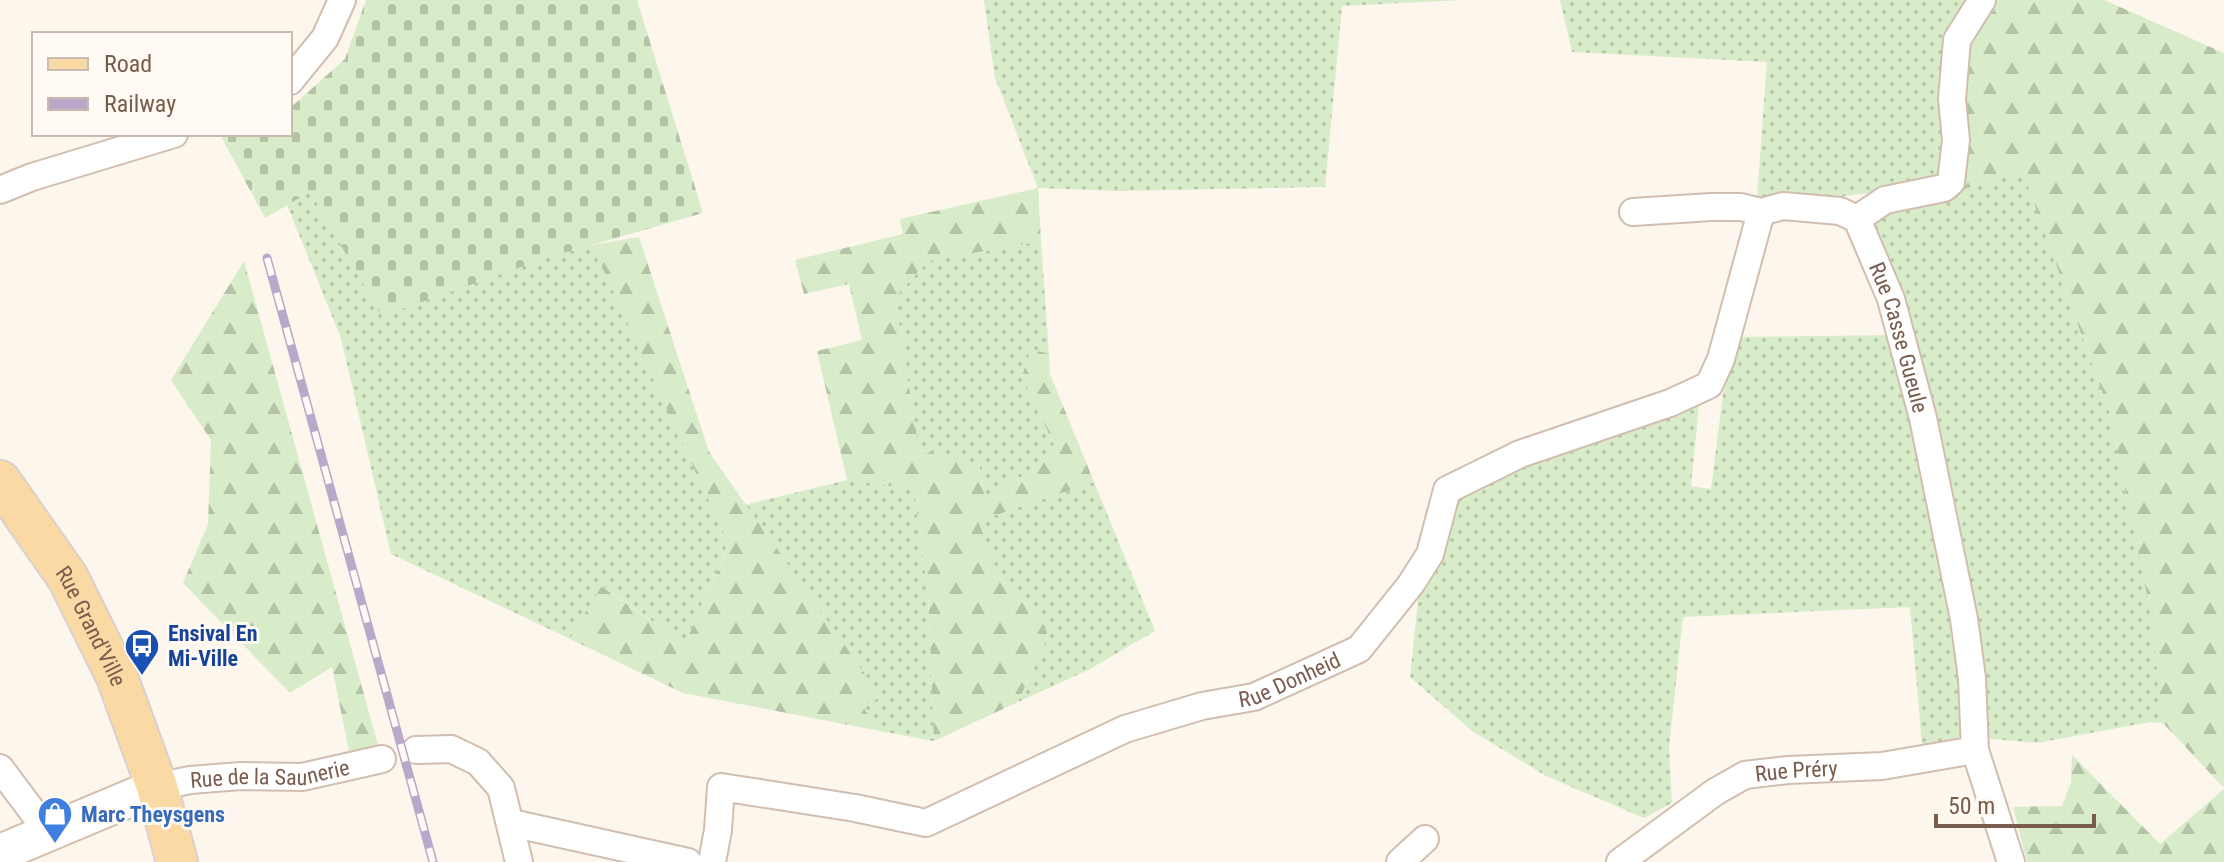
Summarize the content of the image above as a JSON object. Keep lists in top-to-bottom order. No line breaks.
{"streets":{"main road":["Rue Grand'Ville"],"street":["Rue Casse Gueule","Rue Donheid","Rue Préry","Rue de la Saunerie"]},"crossings":[["Rue Casse Gueule","Rue Préry"],["Rue Grand'Ville","Rue de la Saunerie"]],"places":{"bus stop":["Ensival En Mi-Ville"],"shop":["Marc Theysgens"]},"legend":["Road","Railway"],"scale_bar":"50 m"}
